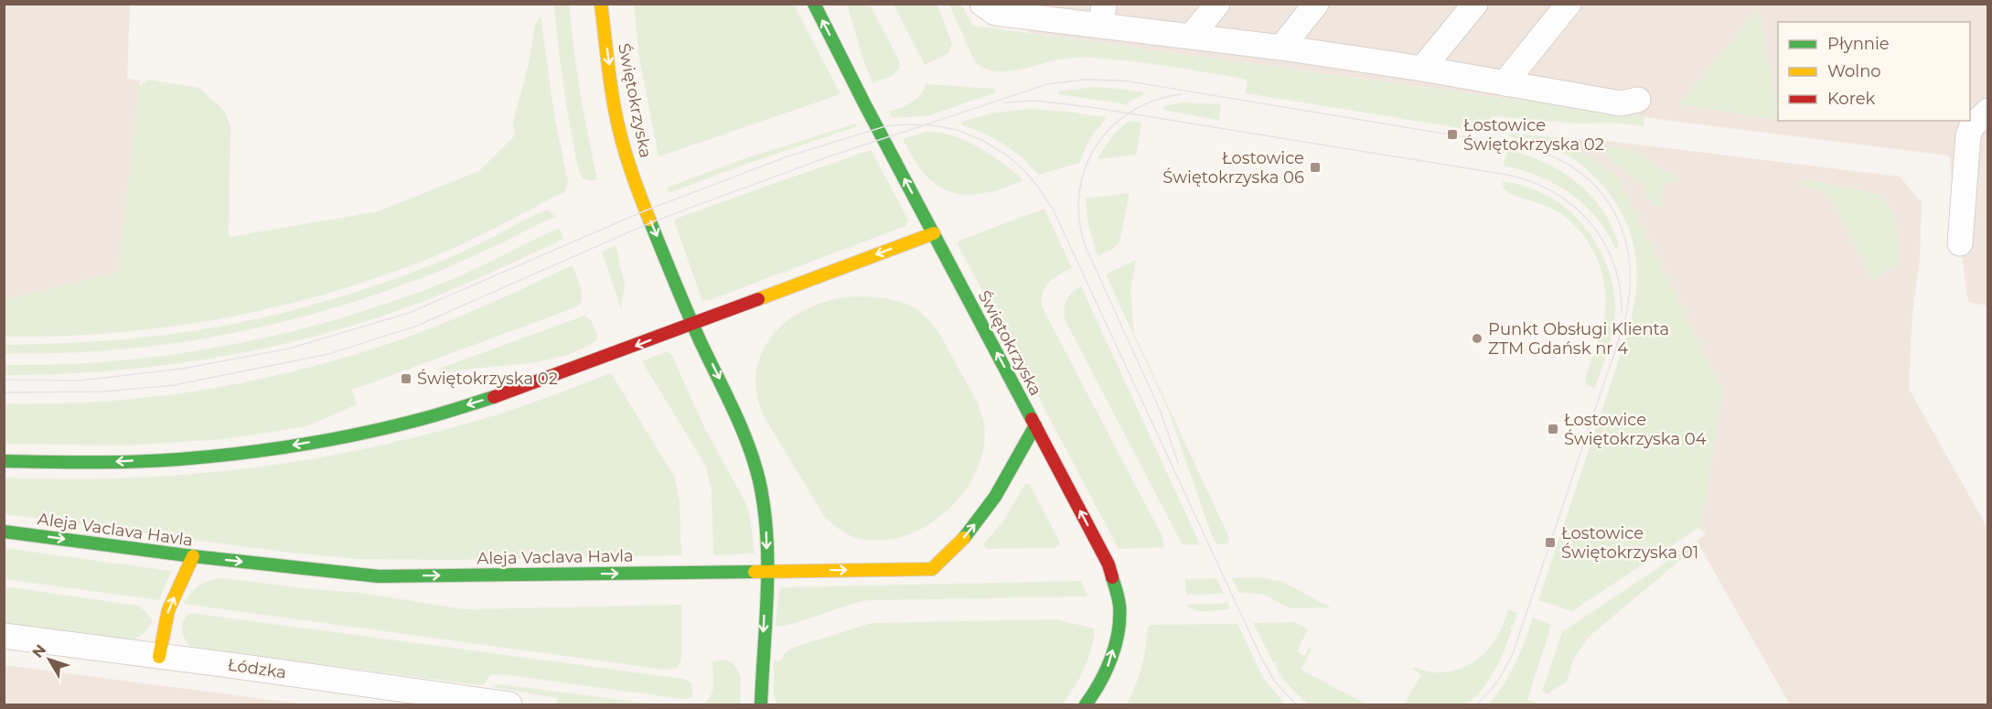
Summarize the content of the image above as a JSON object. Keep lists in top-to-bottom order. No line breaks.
{"streets":{"main road":["Świętokrzyska","Aleja Vaclava Havla"],"street":["Łódzka"]},"crossings":[["Świętokrzyska","Aleja Vaclava Havla"]],"one_way":["Aleja Vaclava Havla"],"places":{"transit":["Łostowice Świętokrzyska 02","Łostowice Świętokrzyska 06","Świętokrzyska 02","Łostowice Świętokrzyska 04","Łostowice Świętokrzyska 01"],"other":["Punkt Obsługi Klienta ZTM Gdańsk nr 4"]},"legend":["Płynnie","Wolno","Korek"],"north":"top left"}
